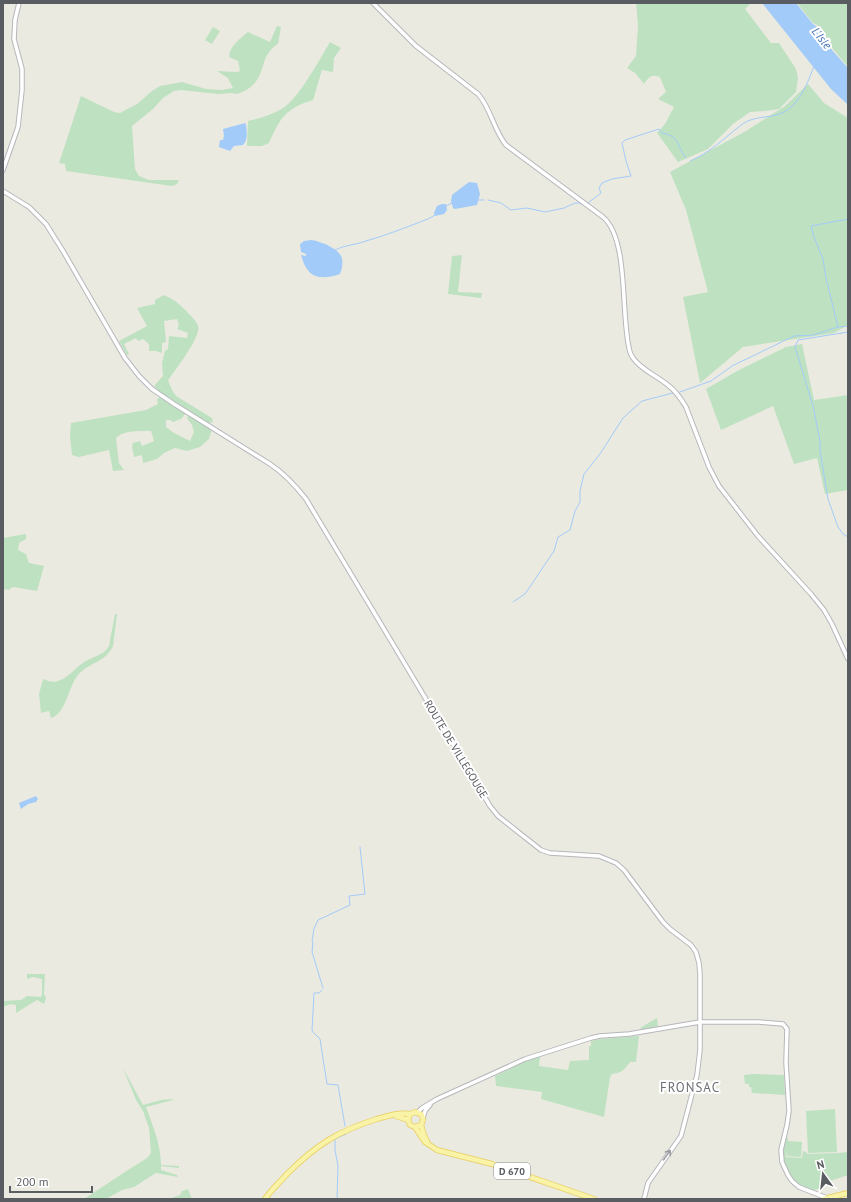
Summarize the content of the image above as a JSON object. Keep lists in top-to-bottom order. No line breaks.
{"streets":{"main road":["D 670"],"street":["ROUTE DE VILLEGOUGE"]},"districts":["FRONSAC"],"water":["L'Isle"],"scale_bar":"200 m","north":"top"}
